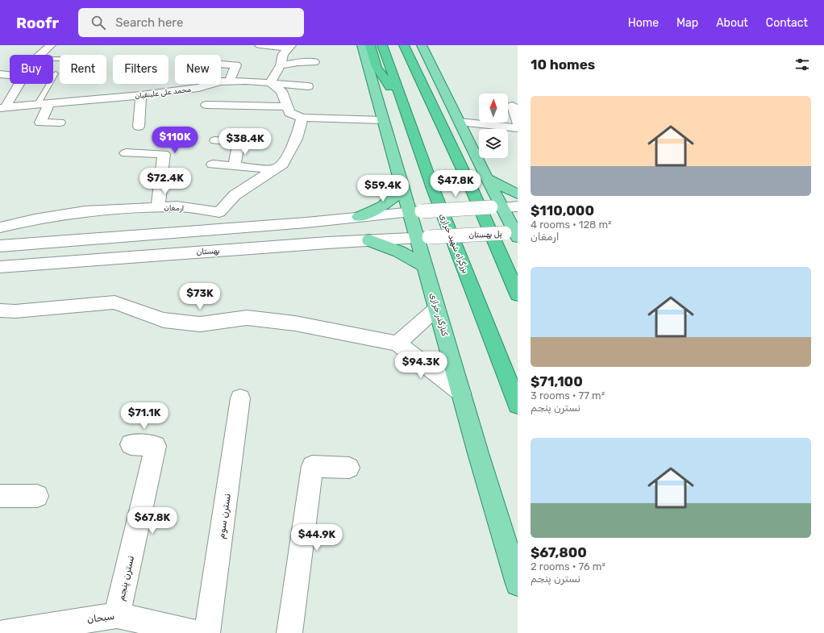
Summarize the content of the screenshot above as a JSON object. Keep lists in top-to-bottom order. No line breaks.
{"streets":{"highway":["بزرگراه شهید خرازی"],"main road":["کنارگذر خرازی"],"street":["محمد علی علینقیان","ارمغان","پل بهستان","بهستان","نسترن سوم","نسترن پنجم","سبحان"]},"crossings":[["پل بهستان","بهستان"],["پل بهستان","کنارگذر خرازی"],["بهستان","کنارگذر خرازی"],["نسترن پنجم","سبحان"]],"north":"top","page":{"header":"Roofr","search":"Search here","nav":["Home","Map","About","Contact"],"heading":"10 homes","chip":["Buy","Rent","Filters","New"],"list":[{"name":"$110,000","note":"4 rooms · 128 m² · ارمغان"},{"name":"$71,100","note":"3 rooms · 77 m² · نسترن پنجم"},{"name":"$67,800","note":"2 rooms · 76 m² · نسترن پنجم"}],"price":["$110K","$38.4K","$72.4K","$47.8K","$59.4K","$73K","$94.3K","$71.1K","$67.8K","$44.9K"]}}
